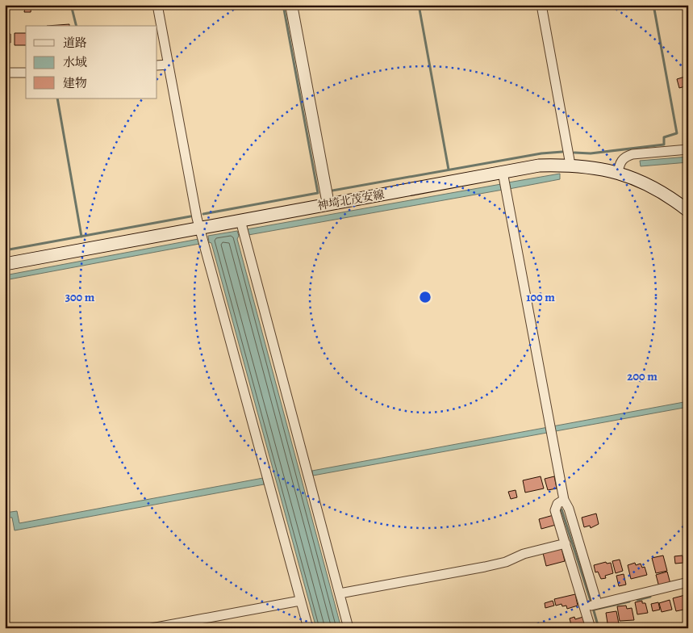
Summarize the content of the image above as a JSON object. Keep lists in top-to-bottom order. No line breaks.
{"streets":{"main road":["神埼北茂安線"]},"legend":["道路","水域","建物"],"rings":["100 m","300 m","200 m"]}
